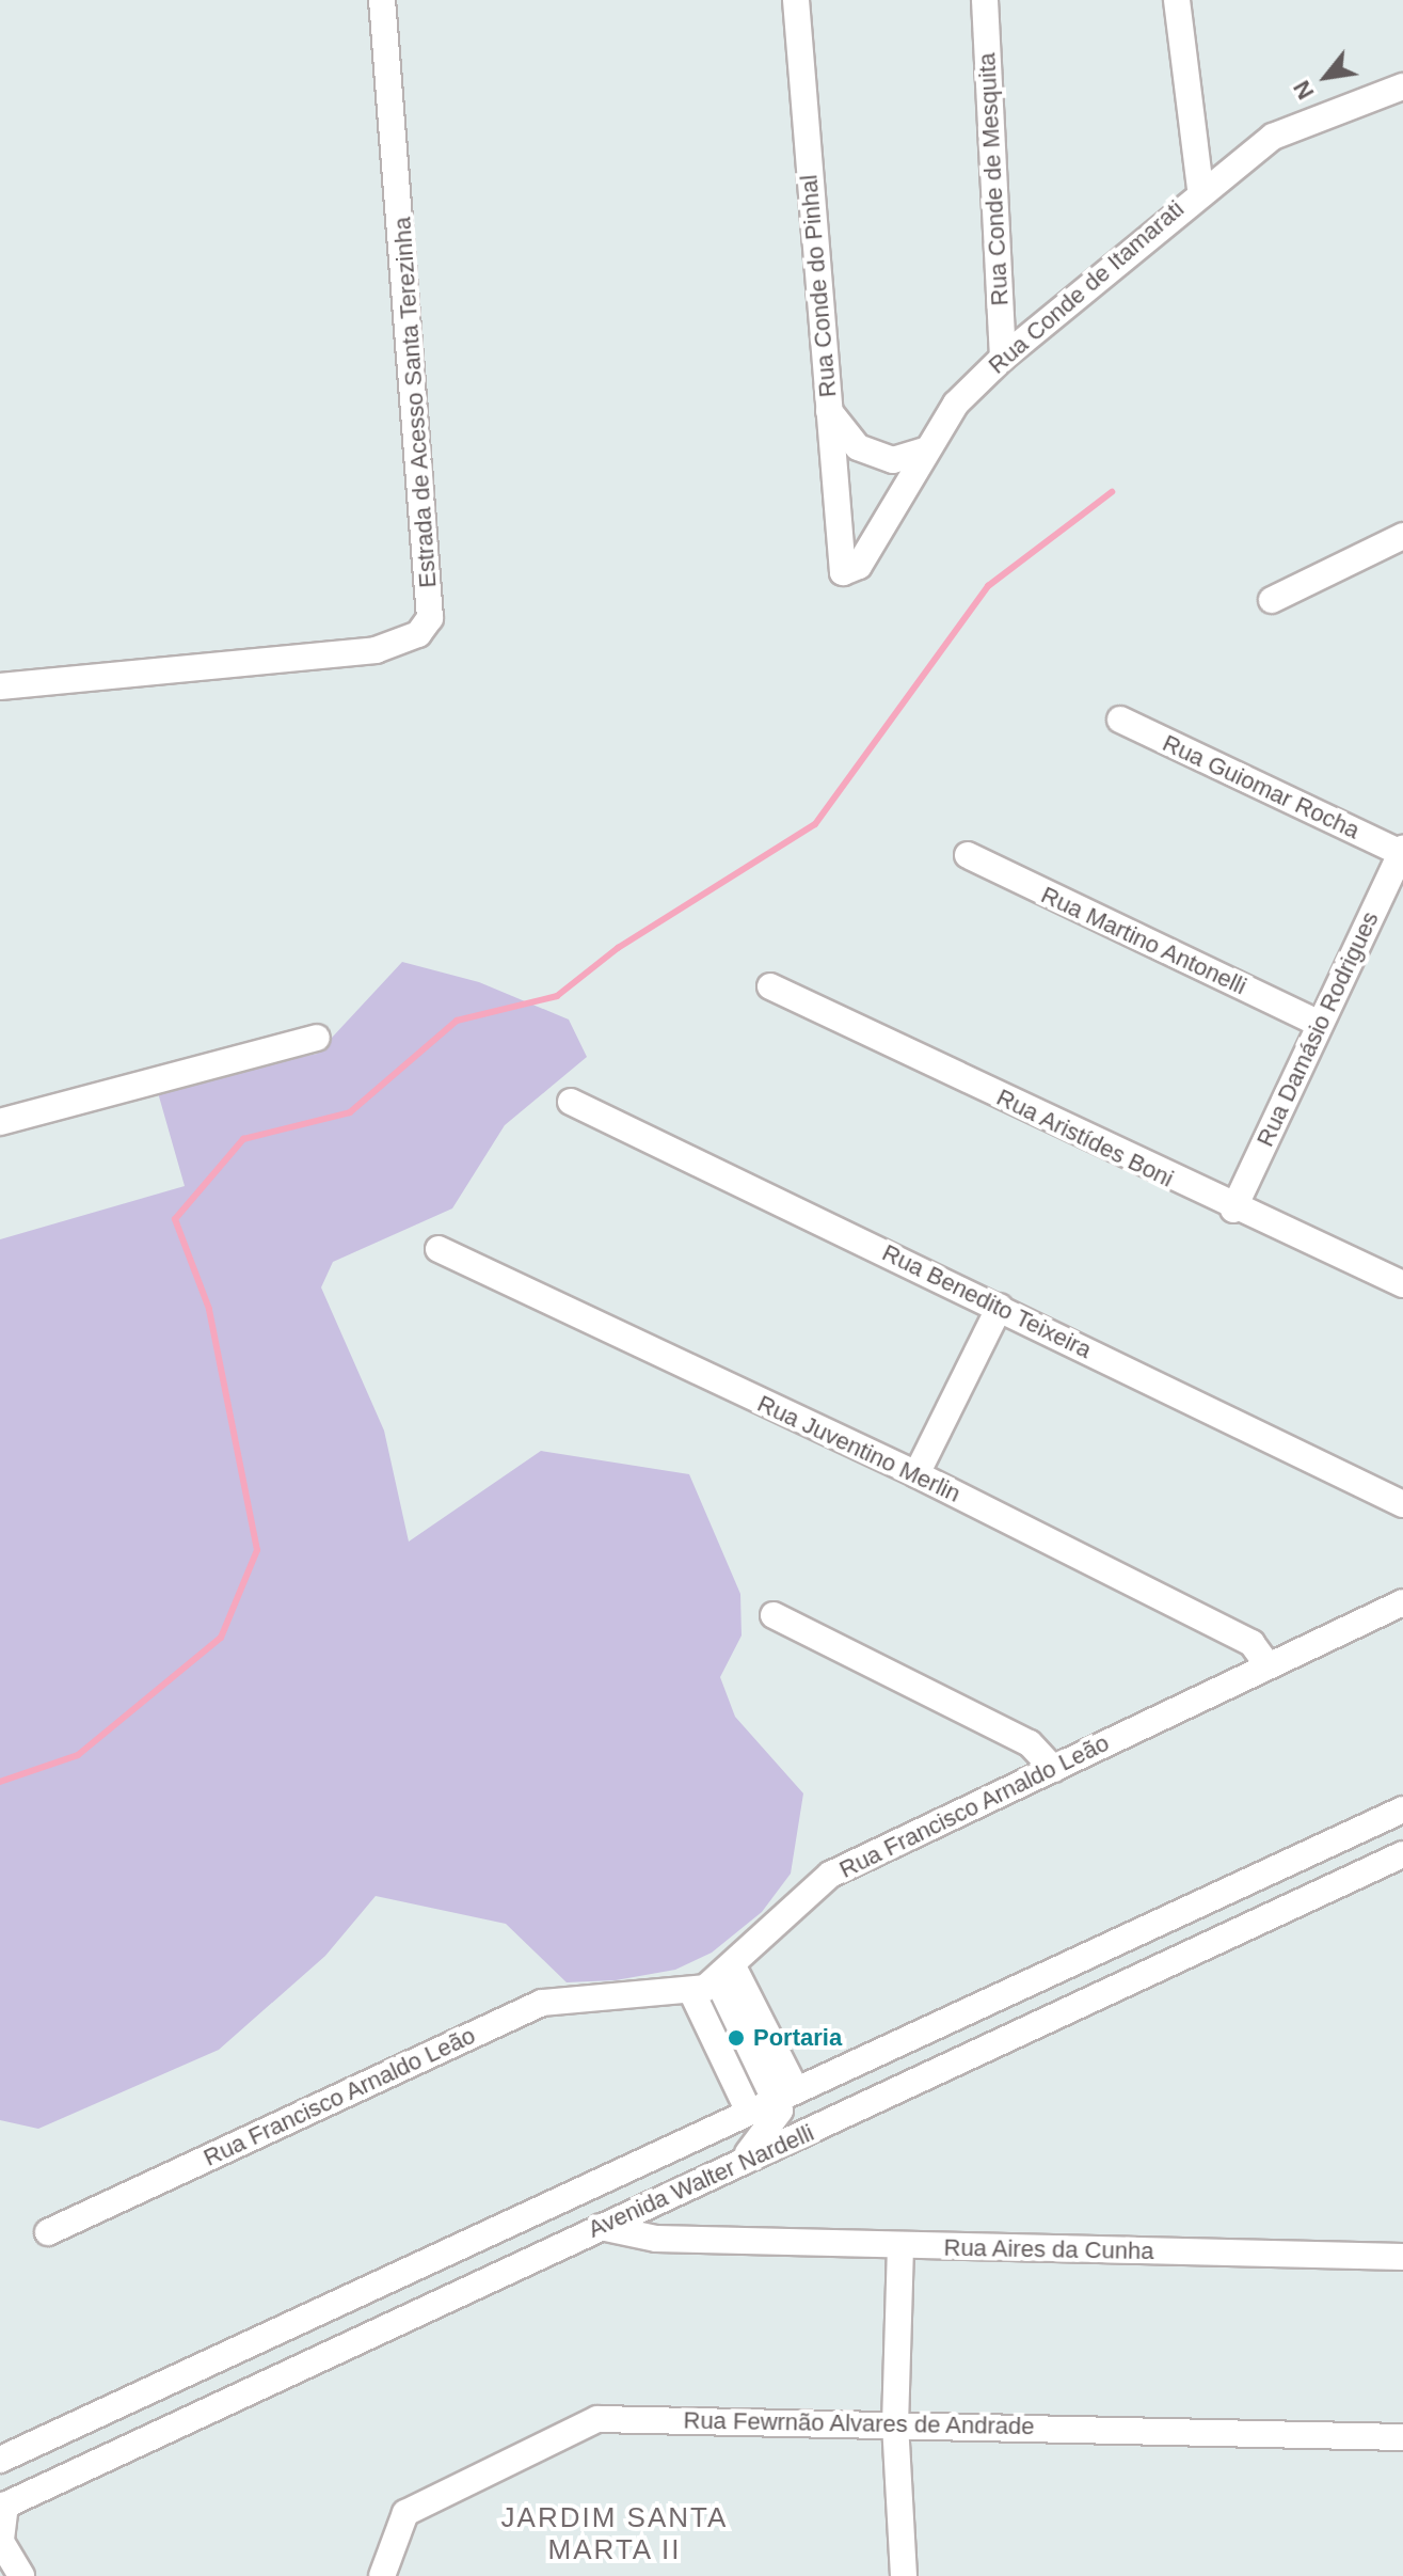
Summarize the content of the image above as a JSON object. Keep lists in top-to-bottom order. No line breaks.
{"streets":{"street":["Rua Conde de Mesquita","Rua Conde do Pinhal","Rua Conde de Itamarati","Estrada de Acesso Santa Terezinha","Rua Guiomar Rocha","Rua Martino Antonelli","Rua Damásio Rodrigues","Rua Aristídes Boni","Rua Benedito Teixeira","Rua Juventino Merlin","Rua Francisco Arnaldo Leão","Avenida Walter Nardelli","Rua Aires da Cunha","Rua Fewrnão Alvares de Andrade"]},"crossings":[["Rua Conde de Mesquita","Rua Conde de Itamarati"],["Rua Conde do Pinhal","Rua Conde de Itamarati"],["Rua Guiomar Rocha","Rua Damásio Rodrigues"],["Rua Martino Antonelli","Rua Damásio Rodrigues"],["Rua Damásio Rodrigues","Rua Aristídes Boni"],["Rua Juventino Merlin","Rua Francisco Arnaldo Leão"],["Avenida Walter Nardelli","Rua Aires da Cunha"]],"districts":["JARDIM SANTA MARTA II"],"places":["Portaria"],"north":"bottom left"}
